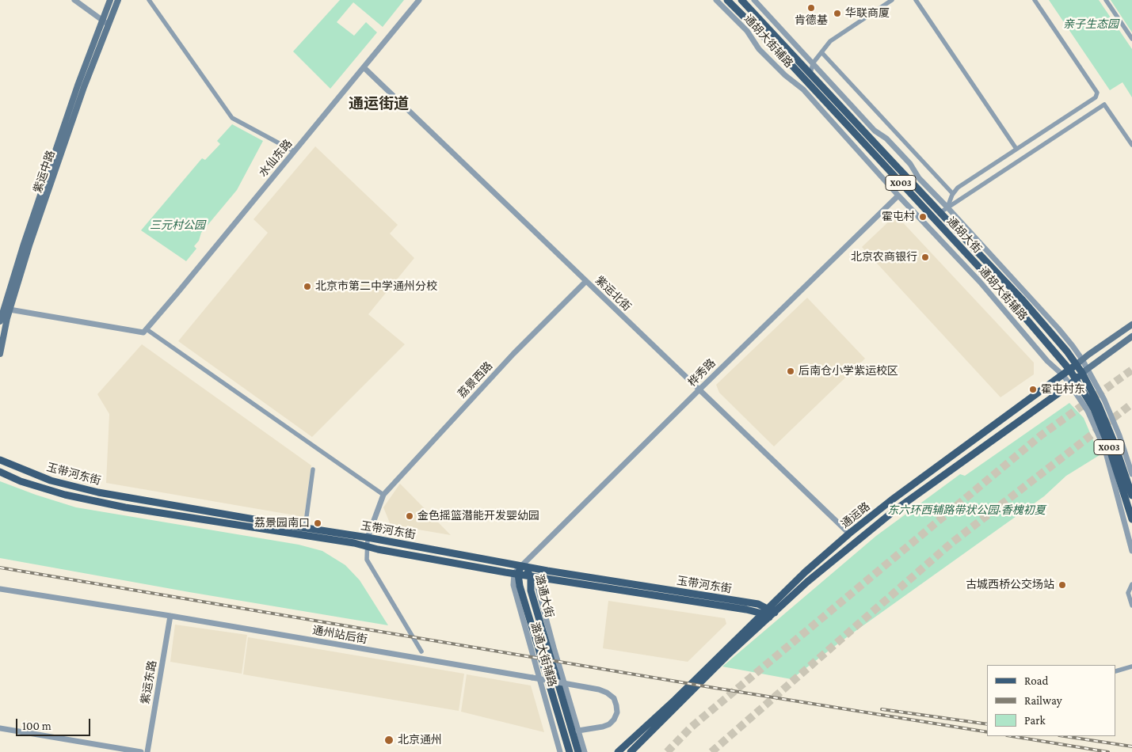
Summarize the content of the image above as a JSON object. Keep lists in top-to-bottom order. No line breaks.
{"streets":{"main road":["紫运中路","X003","通胡大街","玉带河东街","通运路","潞通大街"],"street":["通胡大街辅路","水仙东路","紫运北街","桦秀路","荔景西路","通州站后街","潞通大街辅路","紫运东路"]},"crossings":[["通胡大街辅路","通胡大街"],["通胡大街辅路","桦秀路"],["通胡大街辅路","通运路"],["水仙东路","紫运北街"],["通胡大街","通运路"],["紫运北街","桦秀路"],["紫运北街","荔景西路"],["紫运北街","通运路"],["桦秀路","玉带河东街"],["桦秀路","潞通大街"],["荔景西路","玉带河东街"],["玉带河东街","通运路"],["玉带河东街","潞通大街"],["玉带河东街","潞通大街辅路"],["潞通大街","潞通大街辅路"],["通州站后街","潞通大街辅路"],["通州站后街","紫运东路"]],"districts":["通运街道"],"parks":["亲子生态园","三元村公园","东六环西辅路带状公园·香槐初夏"],"places":["肯德基","华联商厦","霍屯村","北京农商银行","北京市第二中学通州分校","后南仓小学紫运校区","霍屯村东","金色摇篮潜能开发婴幼园","荔景园南口","古城西桥公交场站","北京通州"],"legend":["Road","Railway","Park"],"scale_bar":"100 m"}
